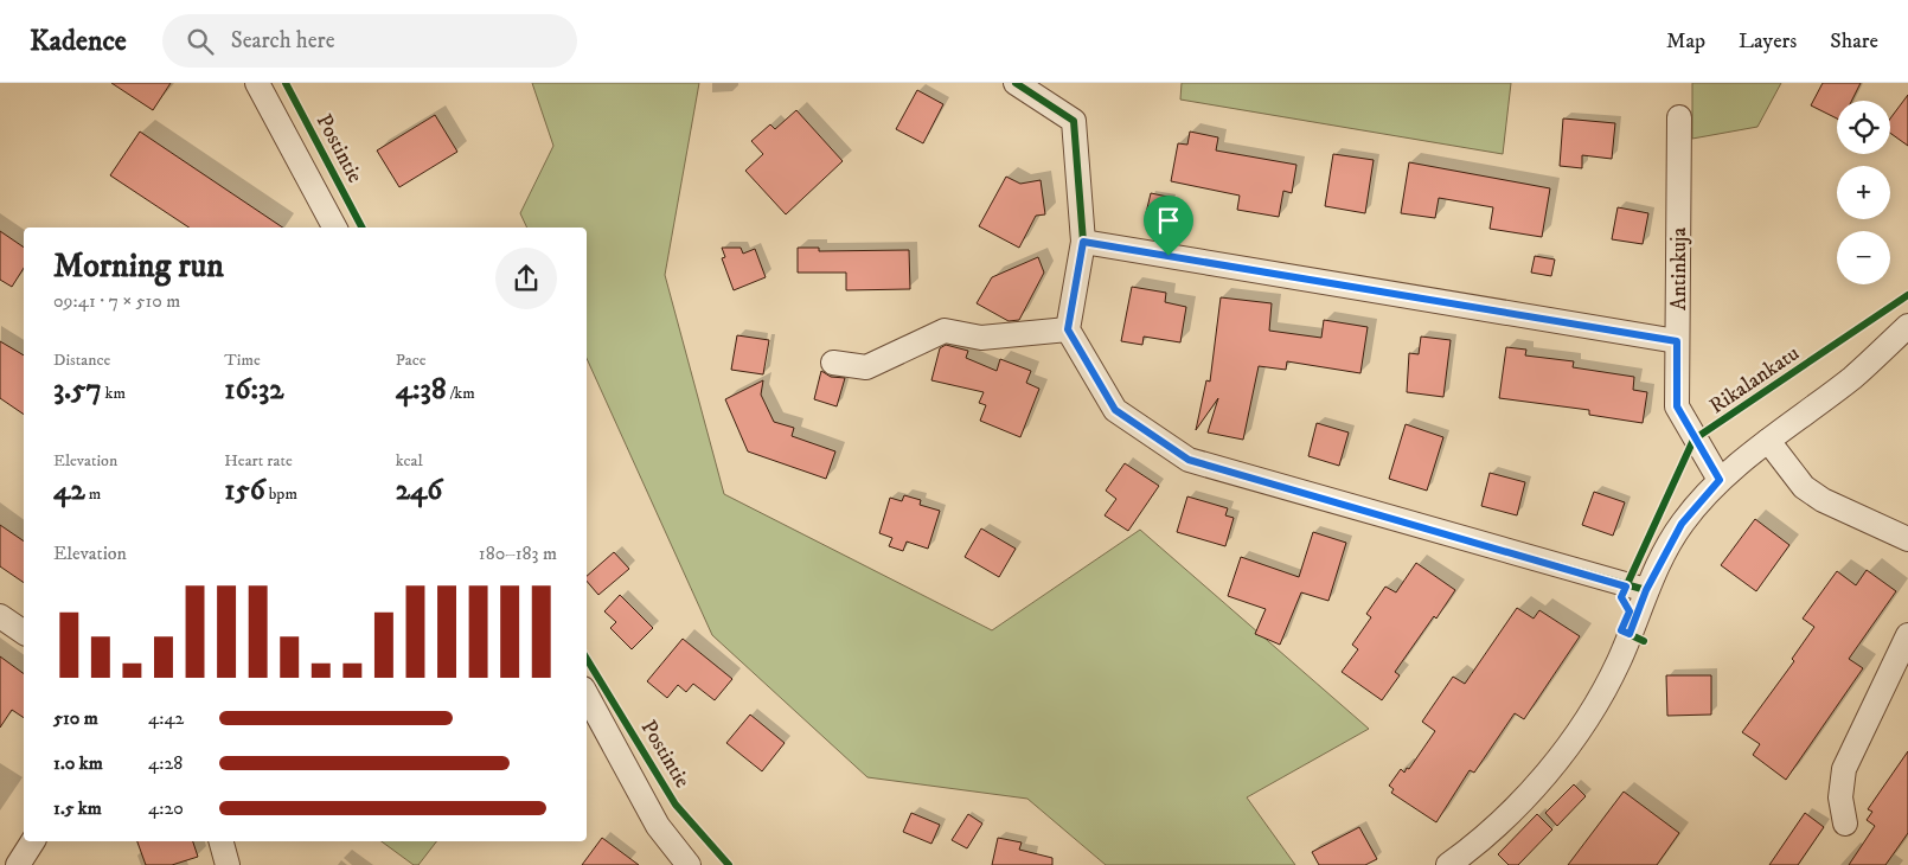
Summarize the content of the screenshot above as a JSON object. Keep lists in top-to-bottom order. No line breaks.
{"streets":{"street":["Postintie","Antinkuja"],"cycle path":["Rikalankatu"]},"page":{"header":"Kadence","search":"Search here","nav":["Map","Layers","Share"],"map_buttons":["+","−"],"heading":["Morning run","09:41 · 7 × 510 m"],"stats":[["Distance","3.57 km"],["Time","16:32"],["Pace","4:38 /km"],["Elevation","42 m"],["Heart rate","156 bpm"],["kcal","246"]],"chart":["Elevation","180–183 m"],"list":[{"name":"510 m","note":"4:42"},{"name":"1.0 km","note":"4:28"},{"name":"1.5 km","note":"4:20"}]}}
